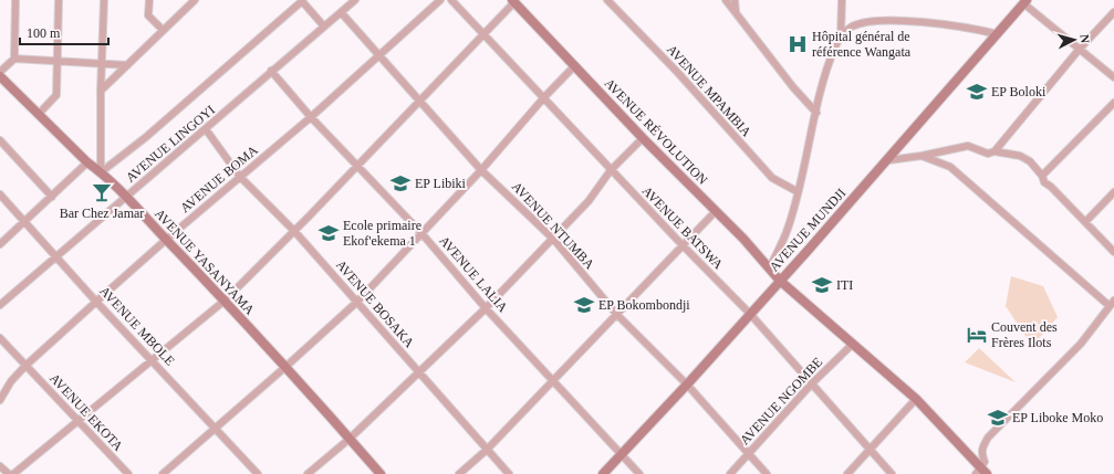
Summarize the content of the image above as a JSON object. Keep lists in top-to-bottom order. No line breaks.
{"streets":{"street":["AVENUE MPAMBIA","AVENUE RÉVOLUTION","AVENUE LINGOYI","AVENUE BOMA","AVENUE NTUMBA","AVENUE BATSWA","AVENUE MUNDJI","AVENUE YASANYAMA","AVENUE LALIA","AVENUE BOSAKA","AVENUE MBOLE","AVENUE NGOMBE","AVENUE EKOTA"]},"crossings":[["AVENUE RÉVOLUTION","AVENUE MUNDJI"],["AVENUE RÉVOLUTION","AVENUE NGOMBE"],["AVENUE LINGOYI","AVENUE NTUMBA"],["AVENUE LINGOYI","AVENUE YASANYAMA"],["AVENUE LINGOYI","AVENUE LALIA"],["AVENUE LINGOYI","AVENUE BOSAKA"],["AVENUE LINGOYI","AVENUE MBOLE"],["AVENUE BOMA","AVENUE NTUMBA"],["AVENUE BOMA","AVENUE YASANYAMA"],["AVENUE BOMA","AVENUE LALIA"],["AVENUE BOMA","AVENUE BOSAKA"],["AVENUE BOMA","AVENUE MBOLE"],["AVENUE BOMA","AVENUE EKOTA"],["AVENUE NTUMBA","AVENUE MUNDJI"],["AVENUE NTUMBA","AVENUE NGOMBE"],["AVENUE BATSWA","AVENUE MUNDJI"],["AVENUE BATSWA","AVENUE NGOMBE"],["AVENUE MUNDJI","AVENUE LALIA"]],"places":{"hospital":["Hôpital général de référence Wangata"],"school or university":["EP Boloki","EP Libiki","Ecole primaire Ekof'ekema 1","ITI","EP Bokombondji","EP Liboke Moko"],"bar":["Bar Chez Jamar"],"hotel":["Couvent des Frères Ilots"]},"scale_bar":"100 m","north":"right"}
